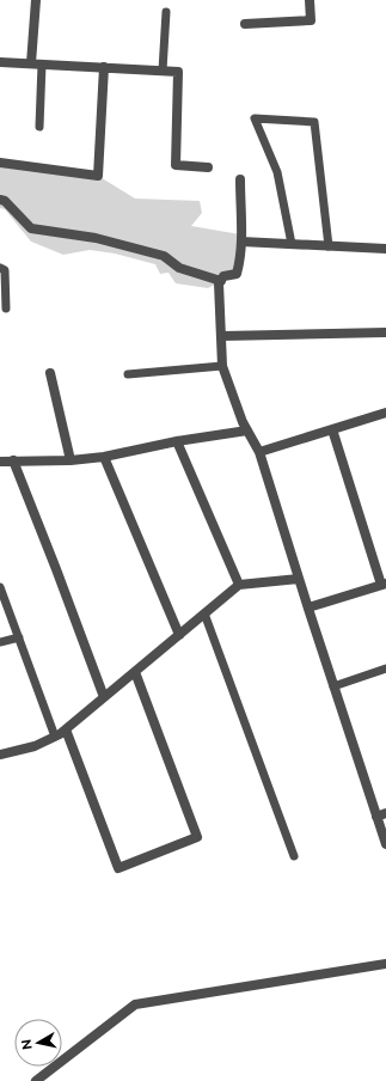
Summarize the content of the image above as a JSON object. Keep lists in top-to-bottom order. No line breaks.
{"north":"left"}
